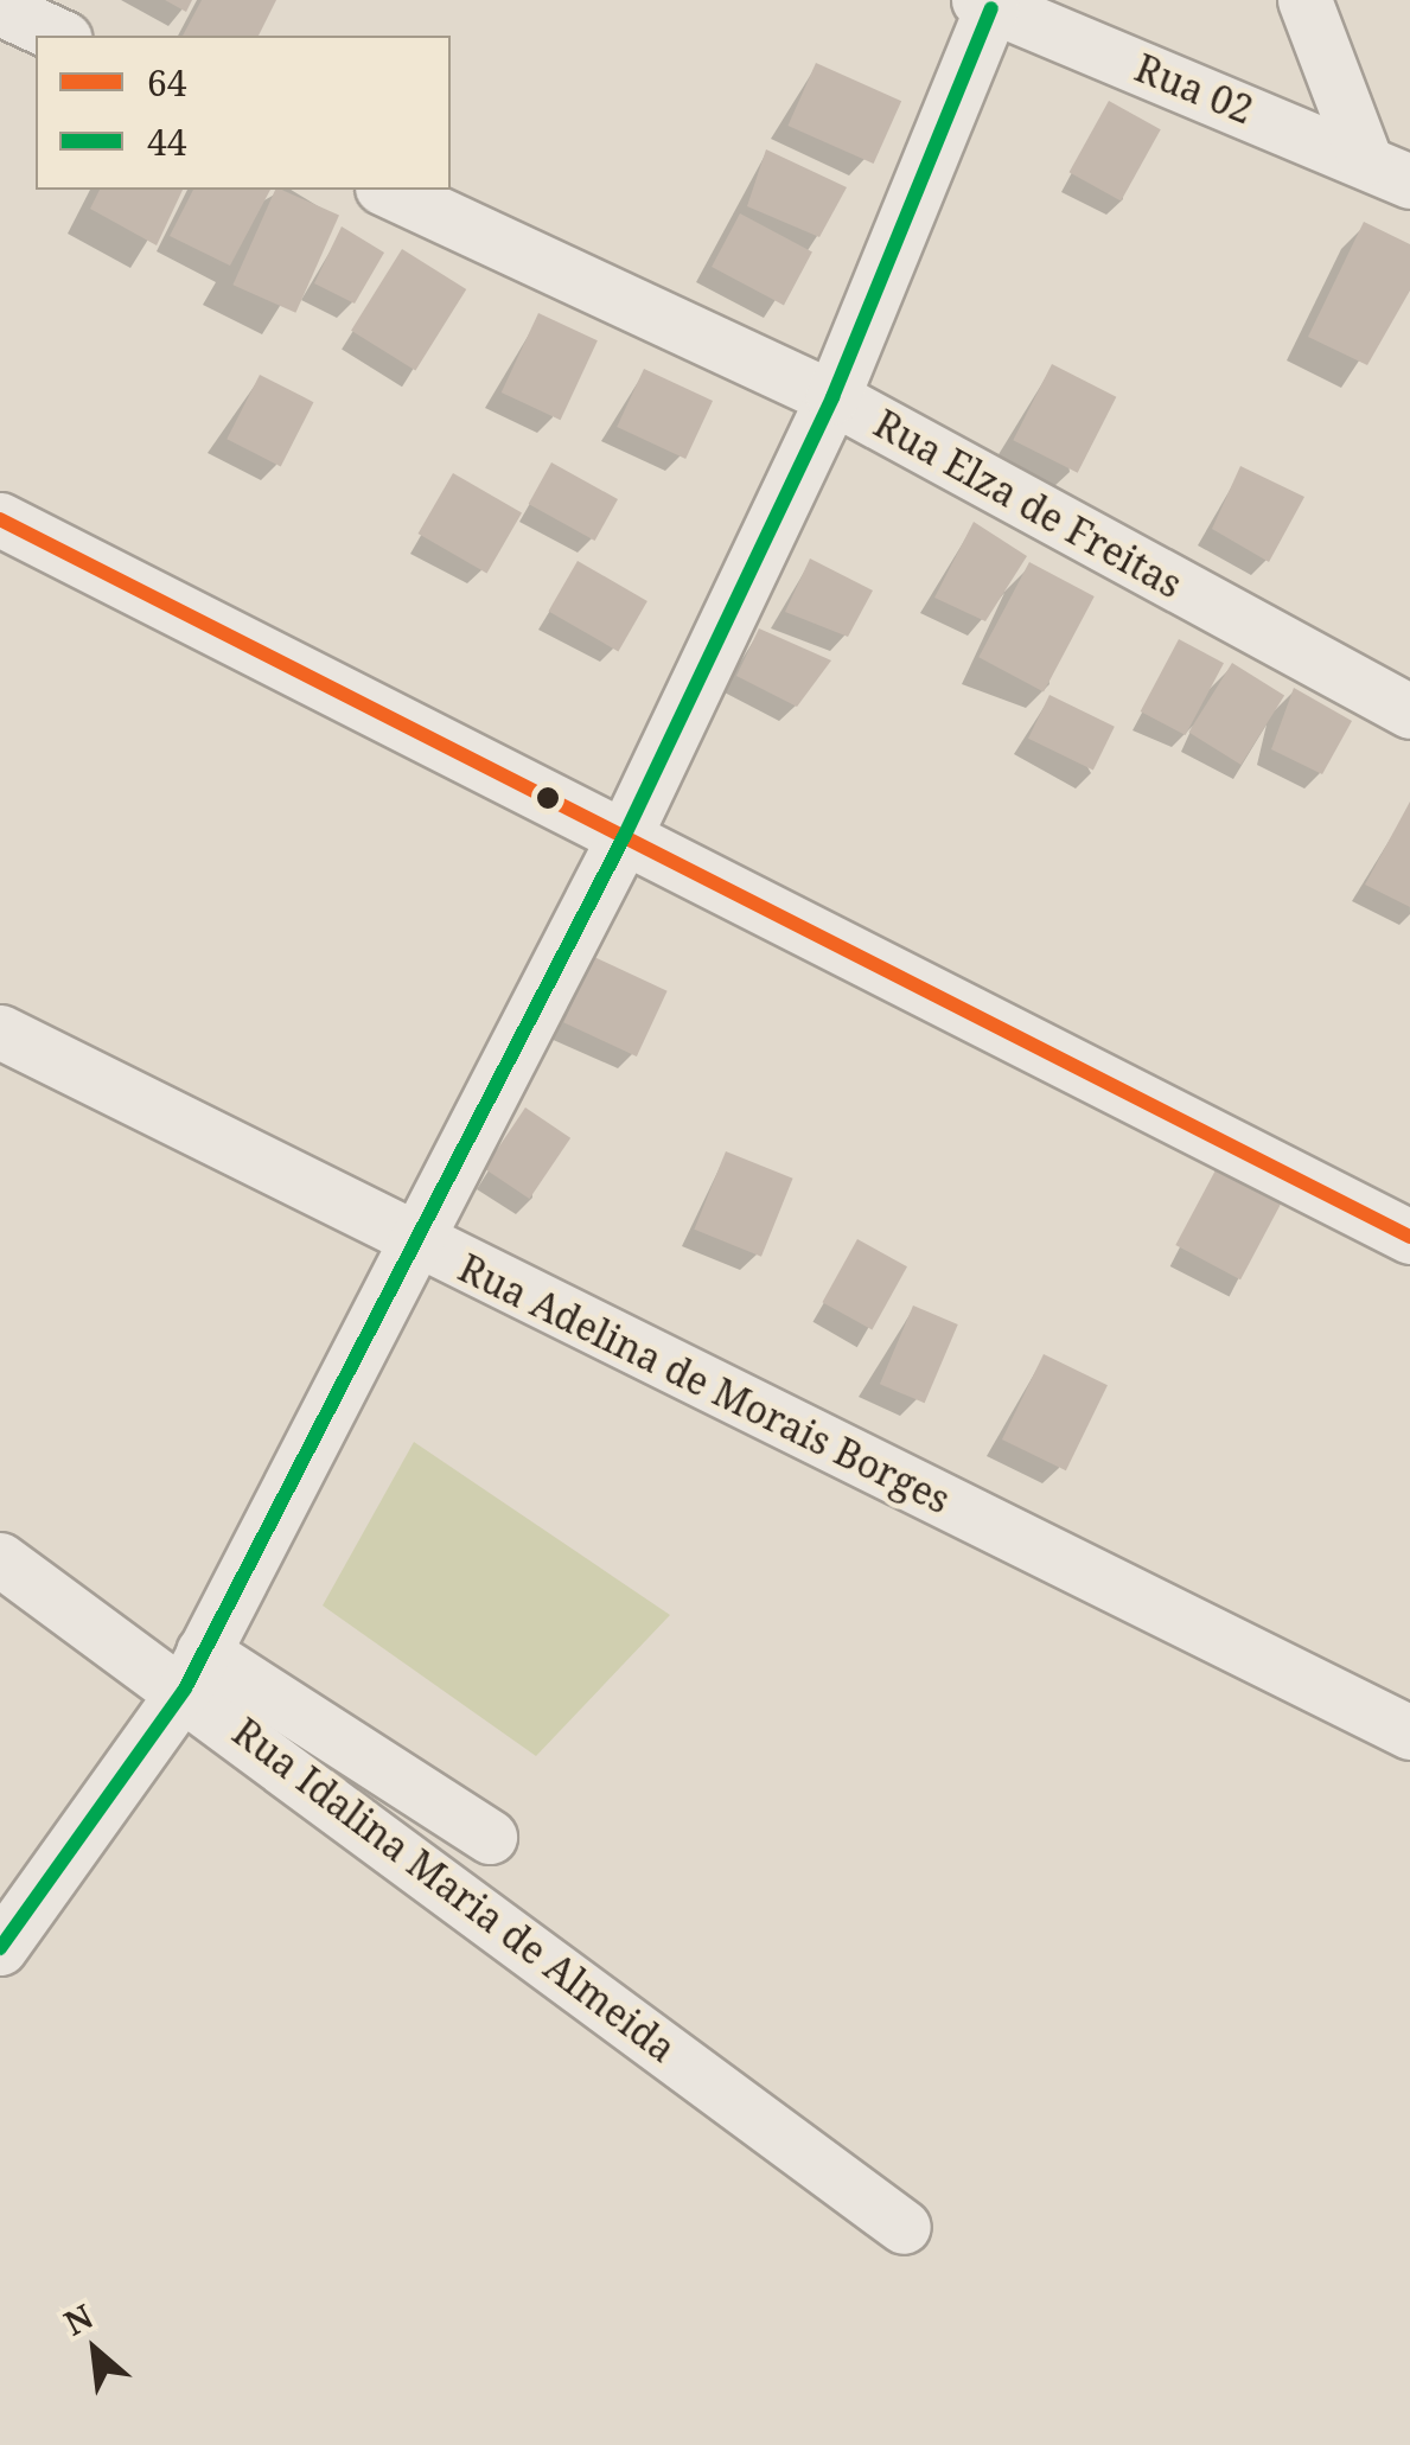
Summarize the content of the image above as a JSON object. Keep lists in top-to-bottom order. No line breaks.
{"streets":{"street":["Rua 02","Rua Elza de Freitas","Rua Adelina de Morais Borges","Rua Idalina Maria de Almeida"]},"lines":["transit line 44","transit line 64"],"legend":["64","44"],"north":"top left"}
